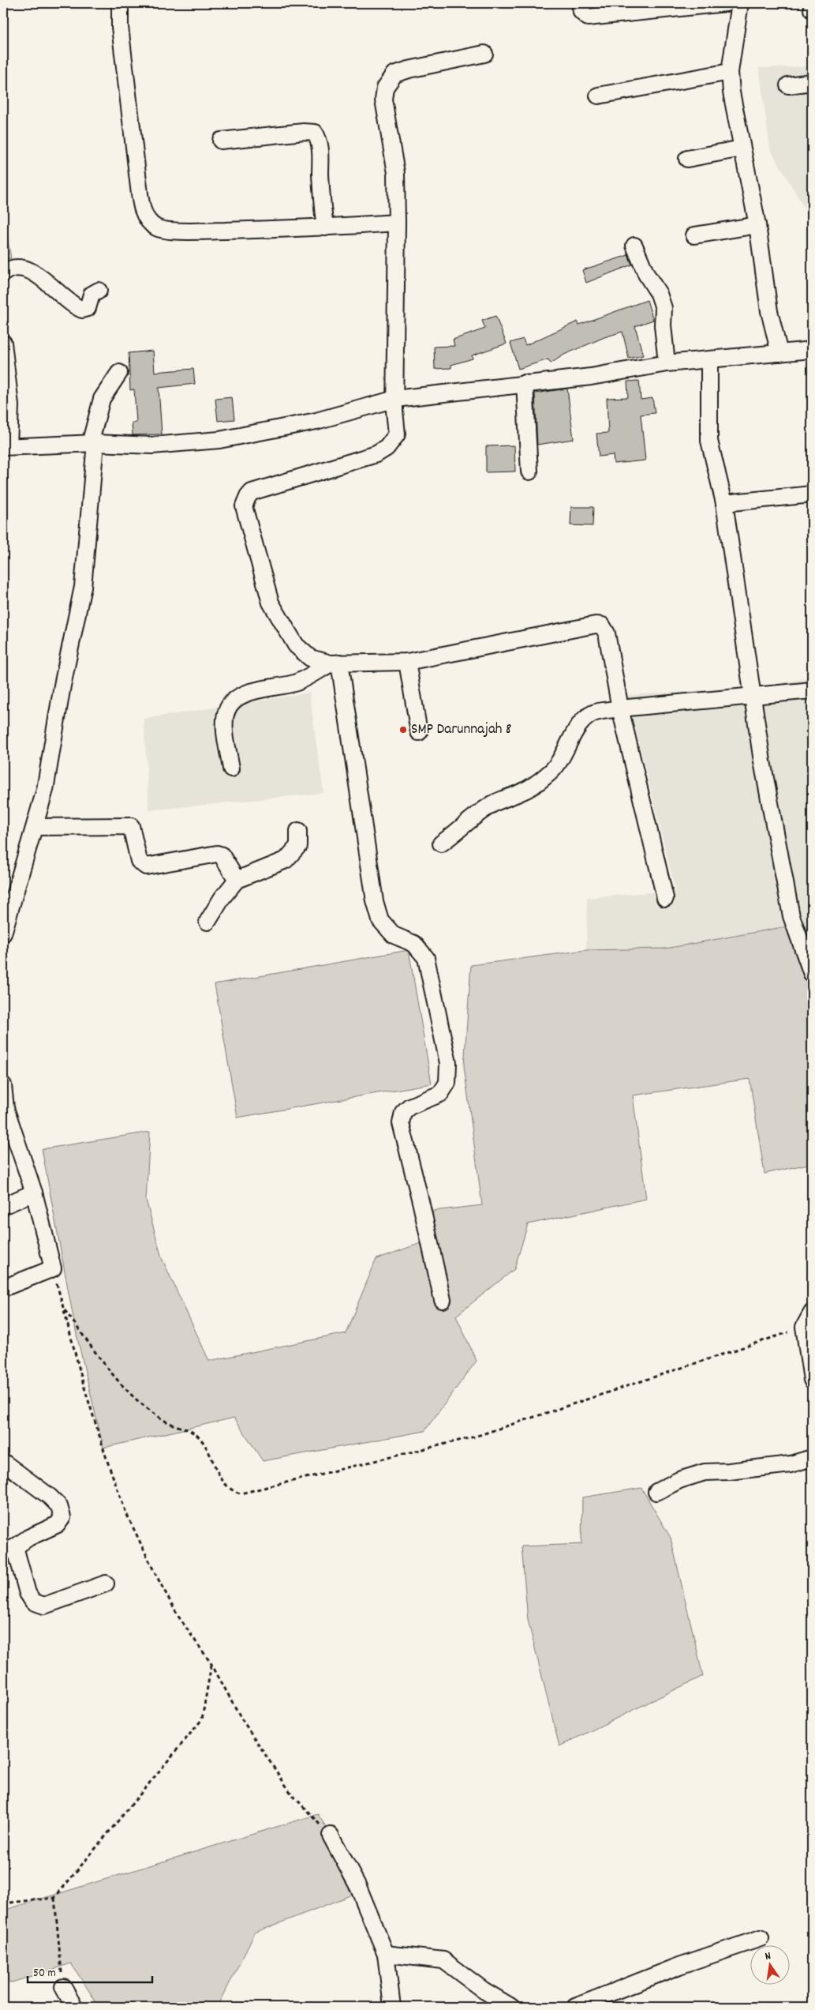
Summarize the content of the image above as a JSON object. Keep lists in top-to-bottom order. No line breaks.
{"places":["SMP Darunnajah 8"],"scale_bar":"50 m","north":"top"}
